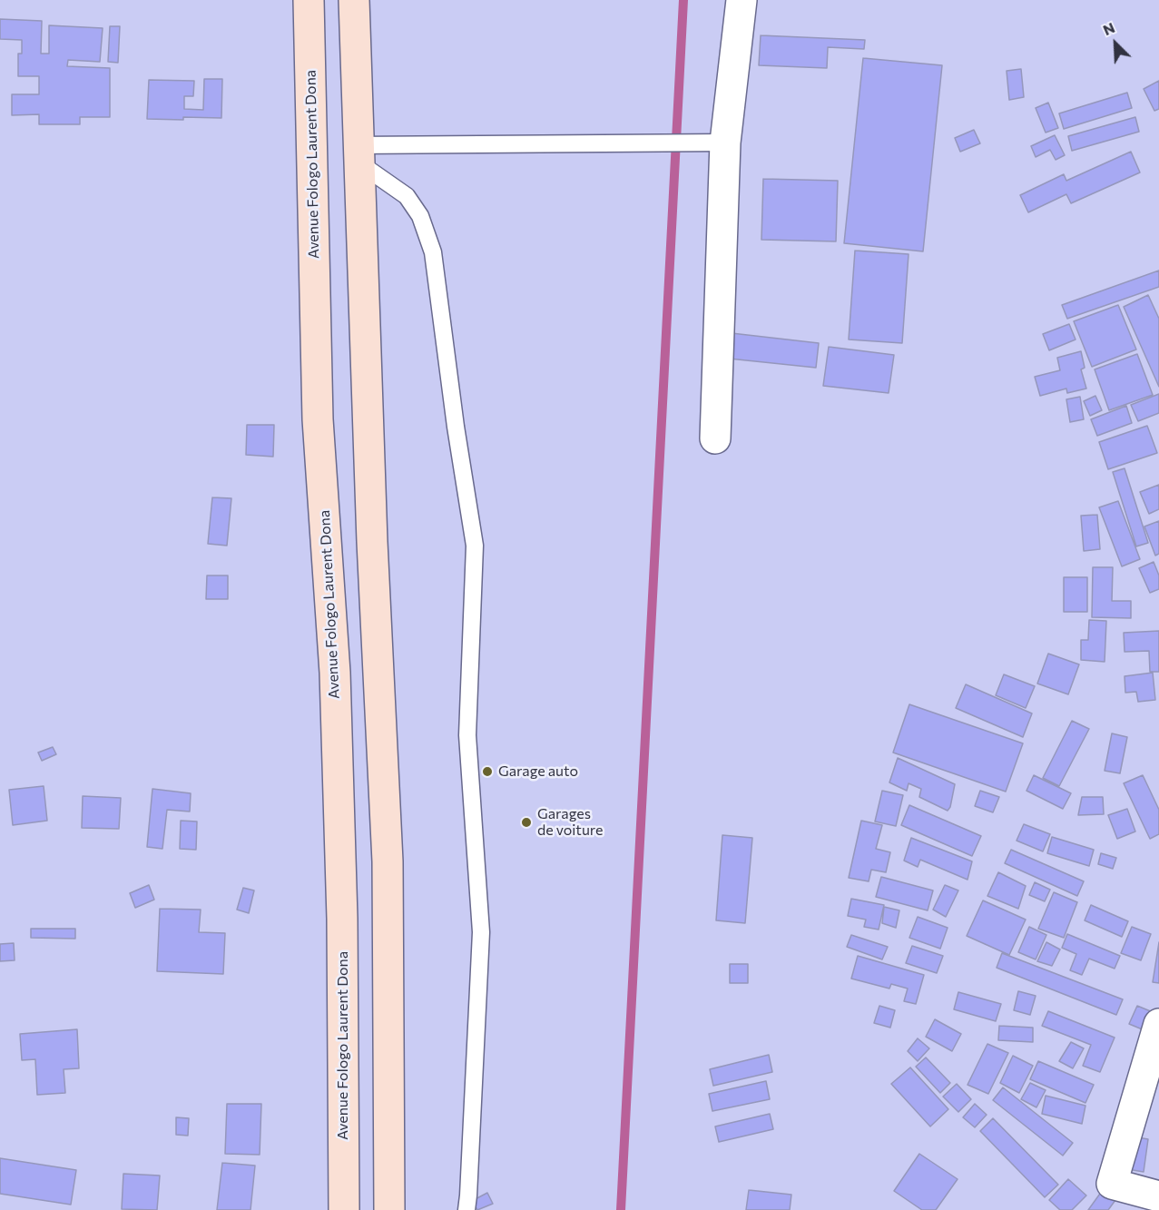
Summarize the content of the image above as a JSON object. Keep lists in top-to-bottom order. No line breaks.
{"streets":{"main road":["Avenue Fologo Laurent Dona"]},"places":["Garage auto","Garages de voiture"],"north":"top left"}
